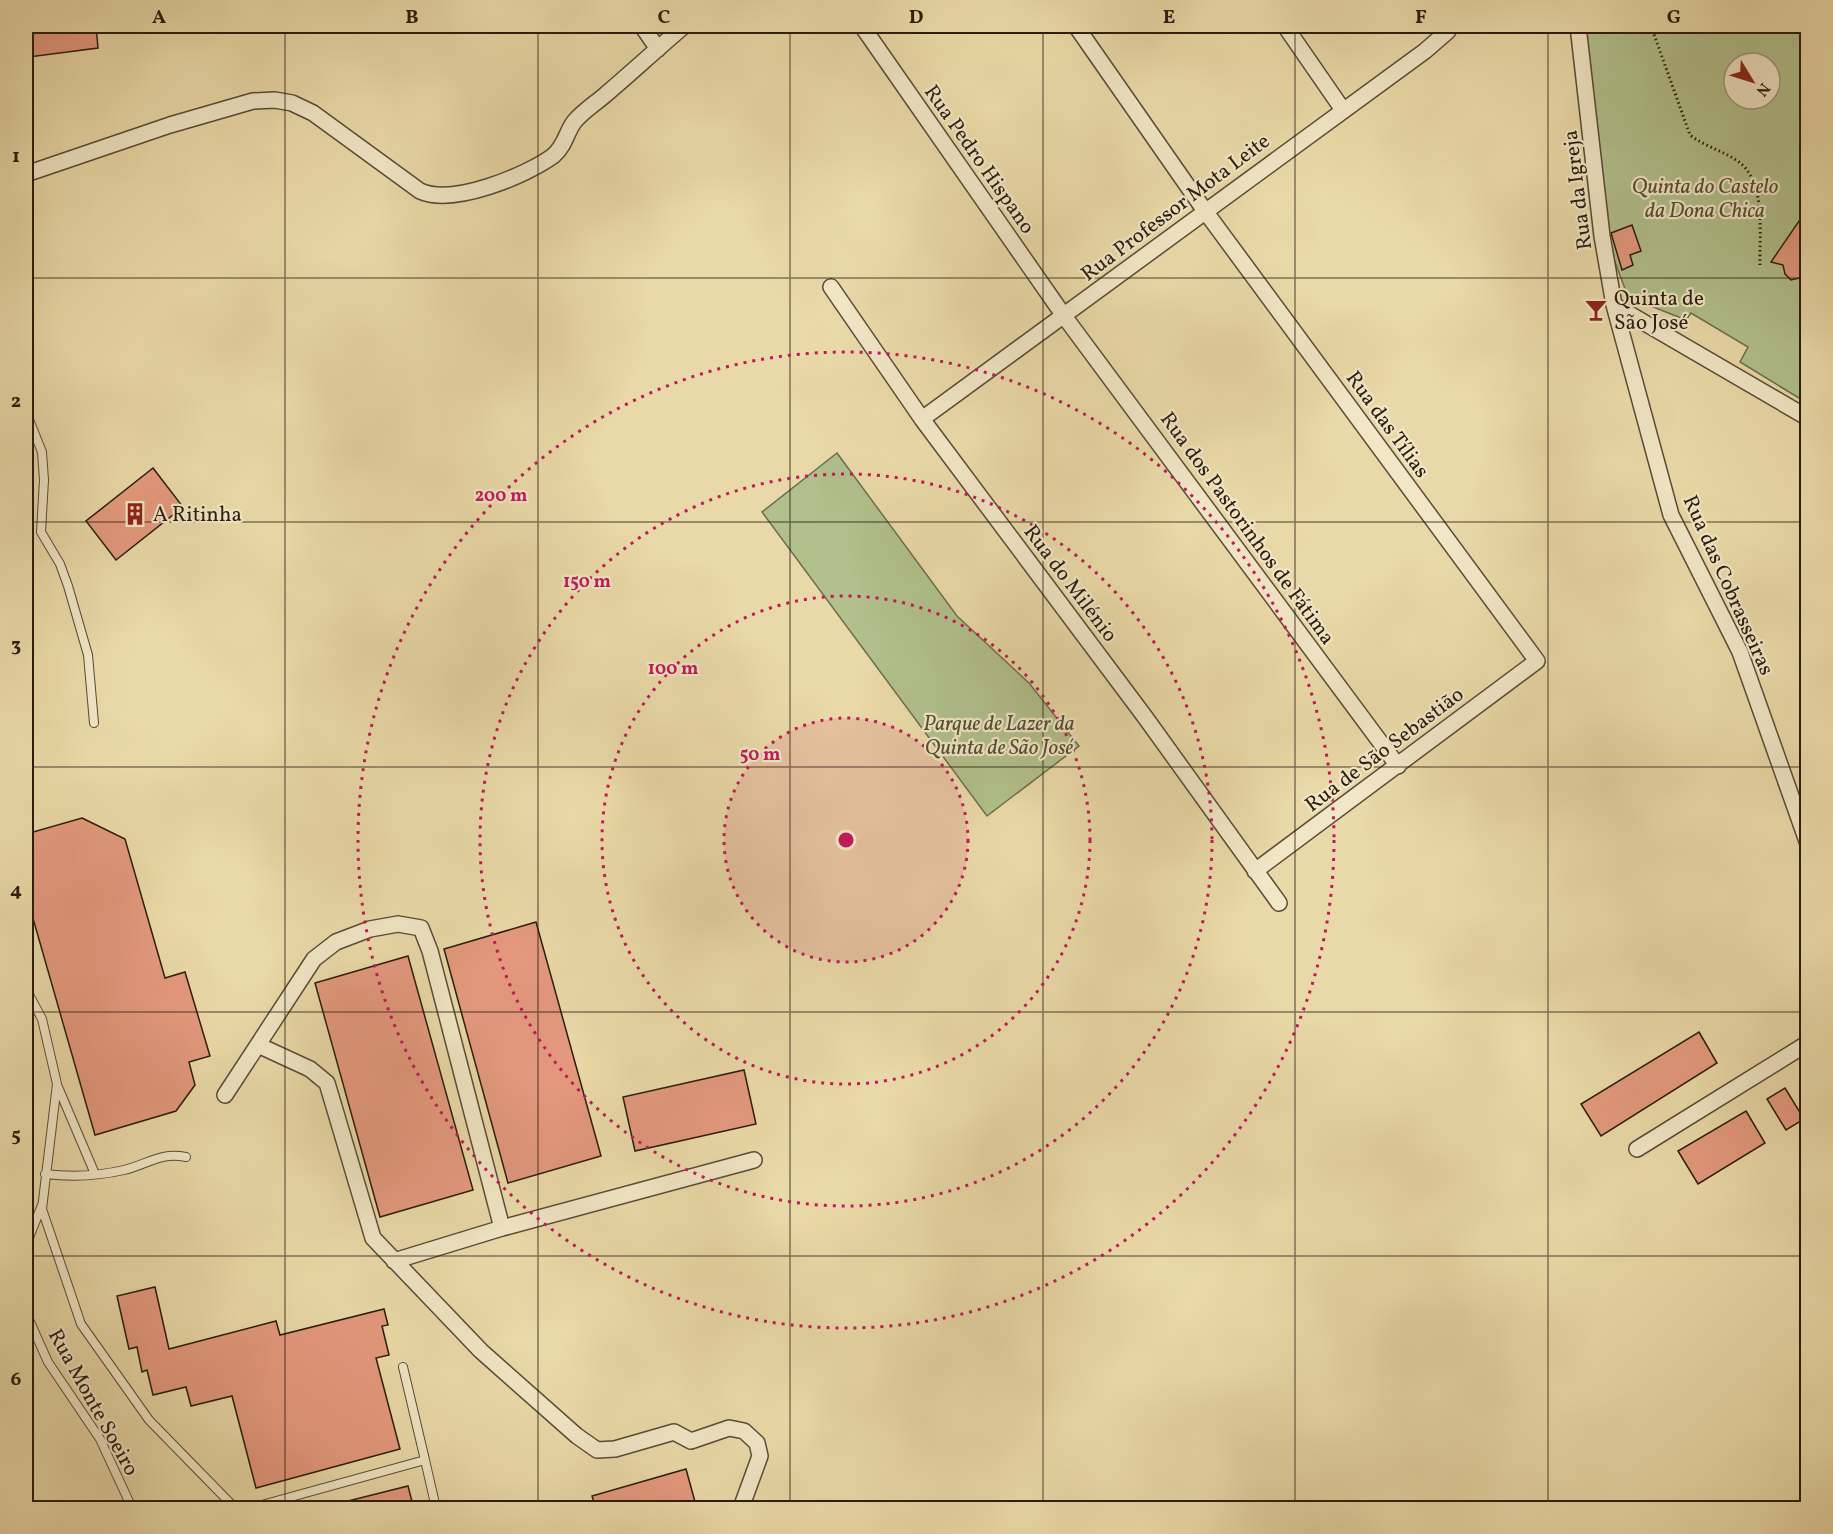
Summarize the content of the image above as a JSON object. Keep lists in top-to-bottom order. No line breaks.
{"streets":{"street":["Rua Pedro Hispano","Rua da Igreja","Rua Professor Mota Leite","Rua das Tílias","Rua dos Pastorinhos de Fátima","Rua do Milénio","Rua das Cobrasseiras","Rua de São Sebastião"],"lane":["Rua Monte Soeiro"]},"crossings":[["Rua Pedro Hispano","Rua Professor Mota Leite"],["Rua Pedro Hispano","Rua dos Pastorinhos de Fátima"],["Rua da Igreja","Rua das Cobrasseiras"],["Rua Professor Mota Leite","Rua das Tílias"],["Rua Professor Mota Leite","Rua dos Pastorinhos de Fátima"],["Rua Professor Mota Leite","Rua do Milénio"],["Rua das Tílias","Rua de São Sebastião"],["Rua dos Pastorinhos de Fátima","Rua de São Sebastião"],["Rua do Milénio","Rua de São Sebastião"]],"parks":["Quinta do Castelo da Dona Chica","Parque de Lazer da Quinta de São José"],"places":{"bar":["Quinta de São José"],"building":["A Ritinha"]},"north":"bottom right","grid":{"columns":["A","B","C","D","E","F","G"],"rows":["1","2","3","4","5","6"]},"rings":["200 m","150 m","100 m","50 m"]}
